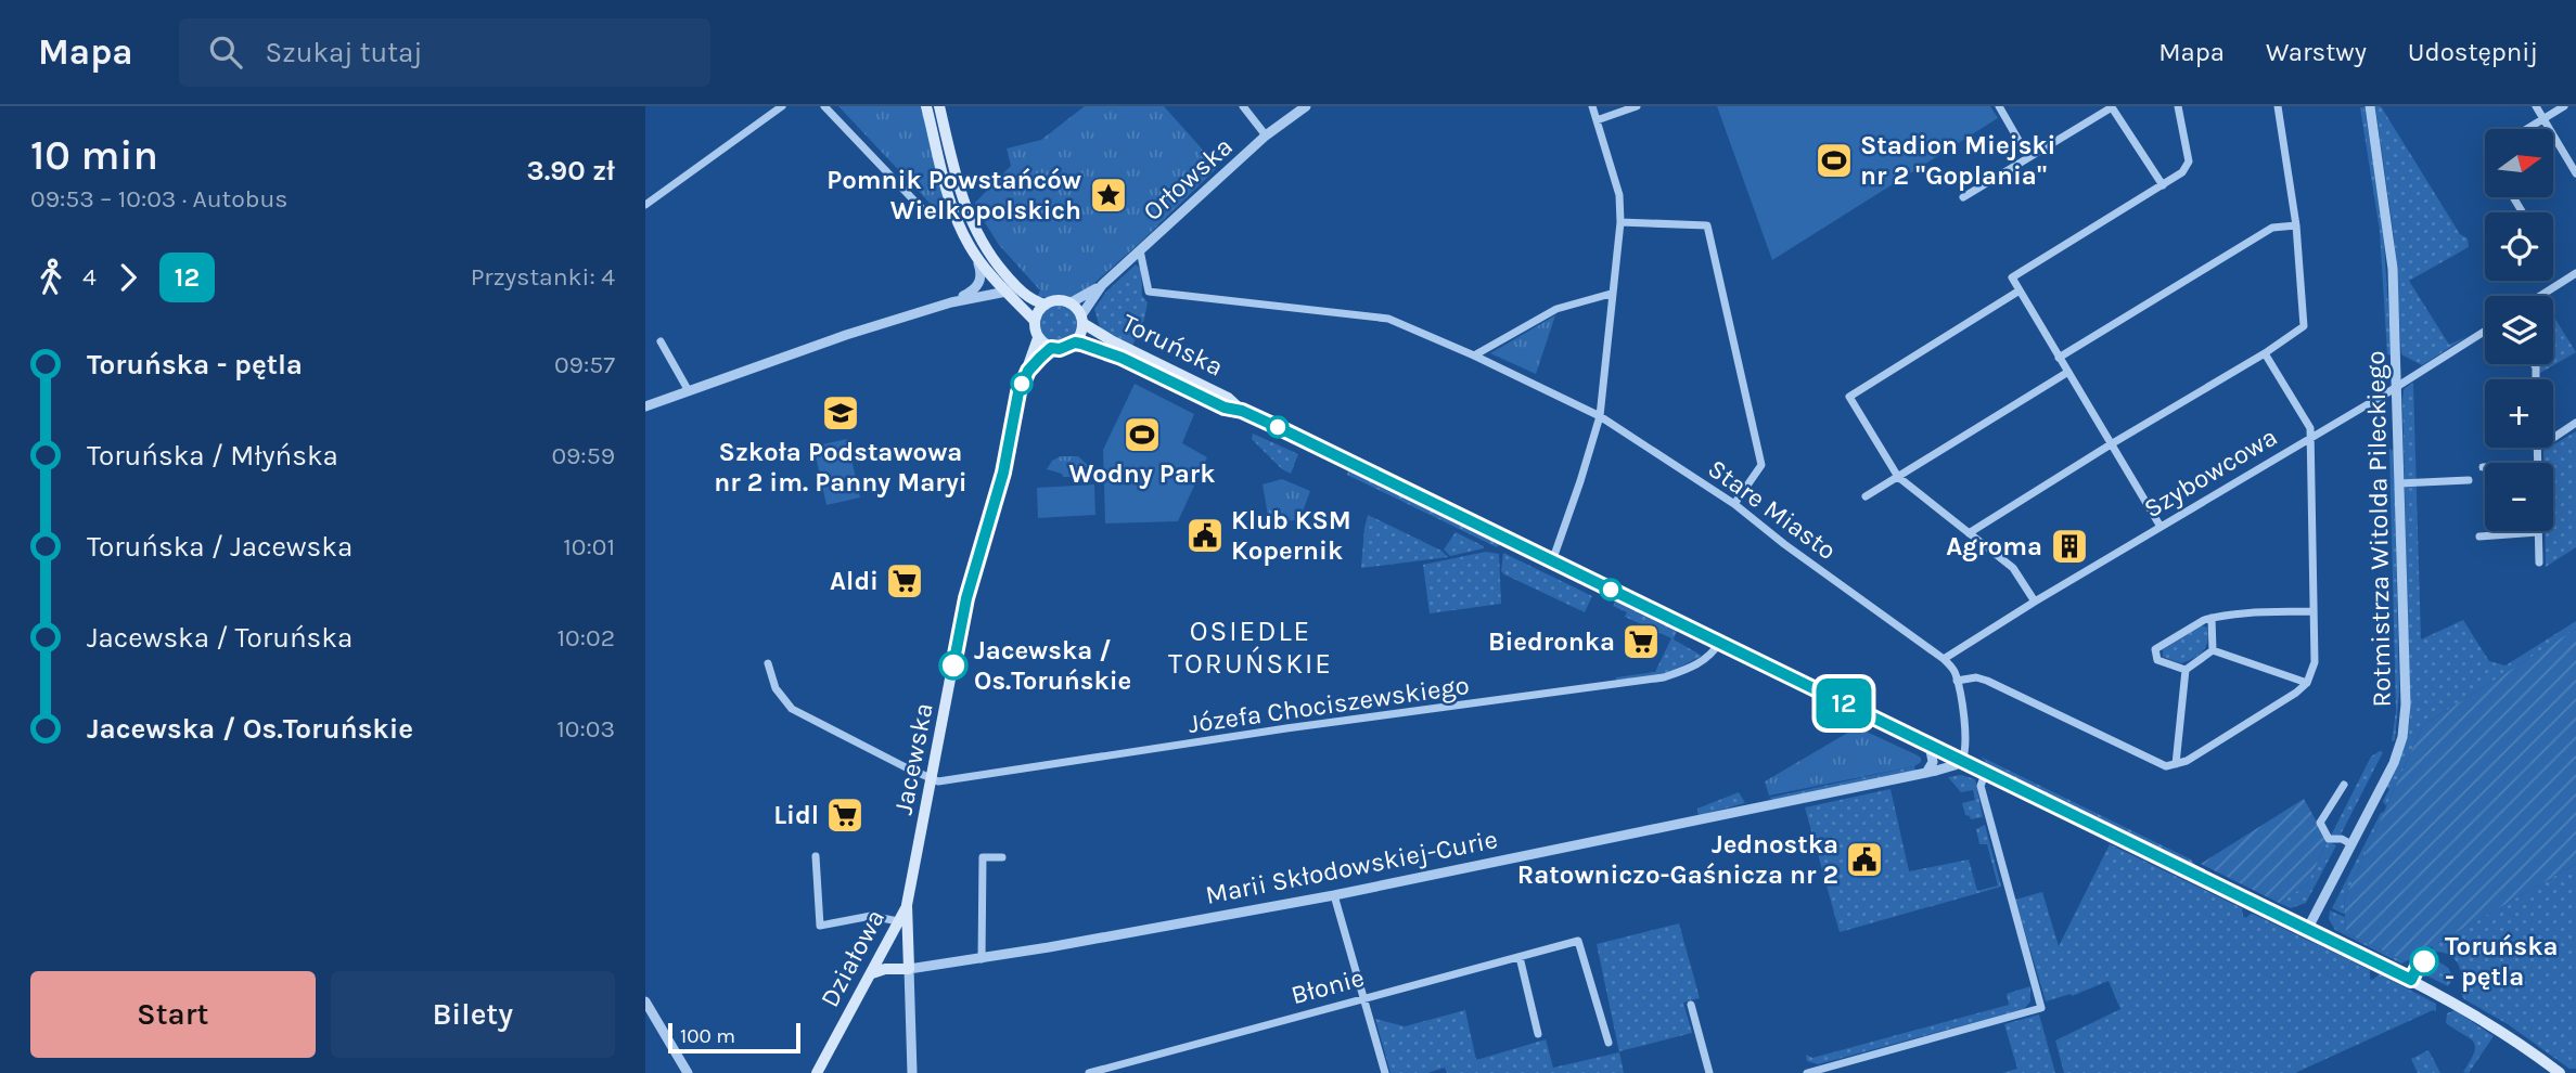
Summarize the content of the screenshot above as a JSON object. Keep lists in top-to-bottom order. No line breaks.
{"streets":{"main road":["Toruńska","Jacewska","Marii Skłodowskiej-Curie","Działowa"],"street":["Orłowska","Szybowcowa","Stare Miasto","Rotmistrza Witolda Pileckiego","Józefa Chociszewskiego","Błonie"]},"crossings":[["Orłowska","Toruńska"],["Orłowska","Stare Miasto"],["Orłowska","Jacewska"],["Toruńska","Stare Miasto"],["Toruńska","Rotmistrza Witolda Pileckiego"],["Toruńska","Józefa Chociszewskiego"],["Toruńska","Jacewska"],["Toruńska","Marii Skłodowskiej-Curie"],["Szybowcowa","Stare Miasto"],["Szybowcowa","Rotmistrza Witolda Pileckiego"],["Stare Miasto","Marii Skłodowskiej-Curie"],["Józefa Chociszewskiego","Jacewska"],["Jacewska","Marii Skłodowskiej-Curie"],["Jacewska","Działowa"],["Marii Skłodowskiej-Curie","Działowa"]],"districts":["OSIEDLE TORUŃSKIE"],"places":{"sports":["Stadion Miejski nr 2 \"Goplania\"","Wodny Park"],"place":["Pomnik Powstańców Wielkopolskich"],"school or university":["Szkoła Podstawowa nr 2 im. Panny Maryi"],"public building":["Klub KSM Kopernik","Jednostka Ratowniczo-Gaśnicza nr 2"],"building":["Agroma"],"supermarket":["Aldi","Biedronka","Lidl"],"other":["Jacewska / Os.Toruńskie","Toruńska - pętla"]},"lines":["bus line 12"],"scale_bar":"100 m","north":"right","page":{"header":"Mapa","search":"Szukaj tutaj","nav":["Mapa","Warstwy","Udostępnij"],"heading":["10 min","09:53 – 10:03 · Autobus","3.90 zł"],"on_map":"12","map_buttons":["+","−"],"legs":["4","12","Przystanki: 4"],"list":[{"name":"Toruńska - pętla","value":"09:57"},{"name":"Toruńska / Młyńska","value":"09:59"},{"name":"Toruńska / Jacewska","value":"10:01"},{"name":"Jacewska / Toruńska","value":"10:02"},{"name":"Jacewska / Os.Toruńskie","value":"10:03"}],"buttons":["Start","Bilety"],"scale":"100 m"}}
